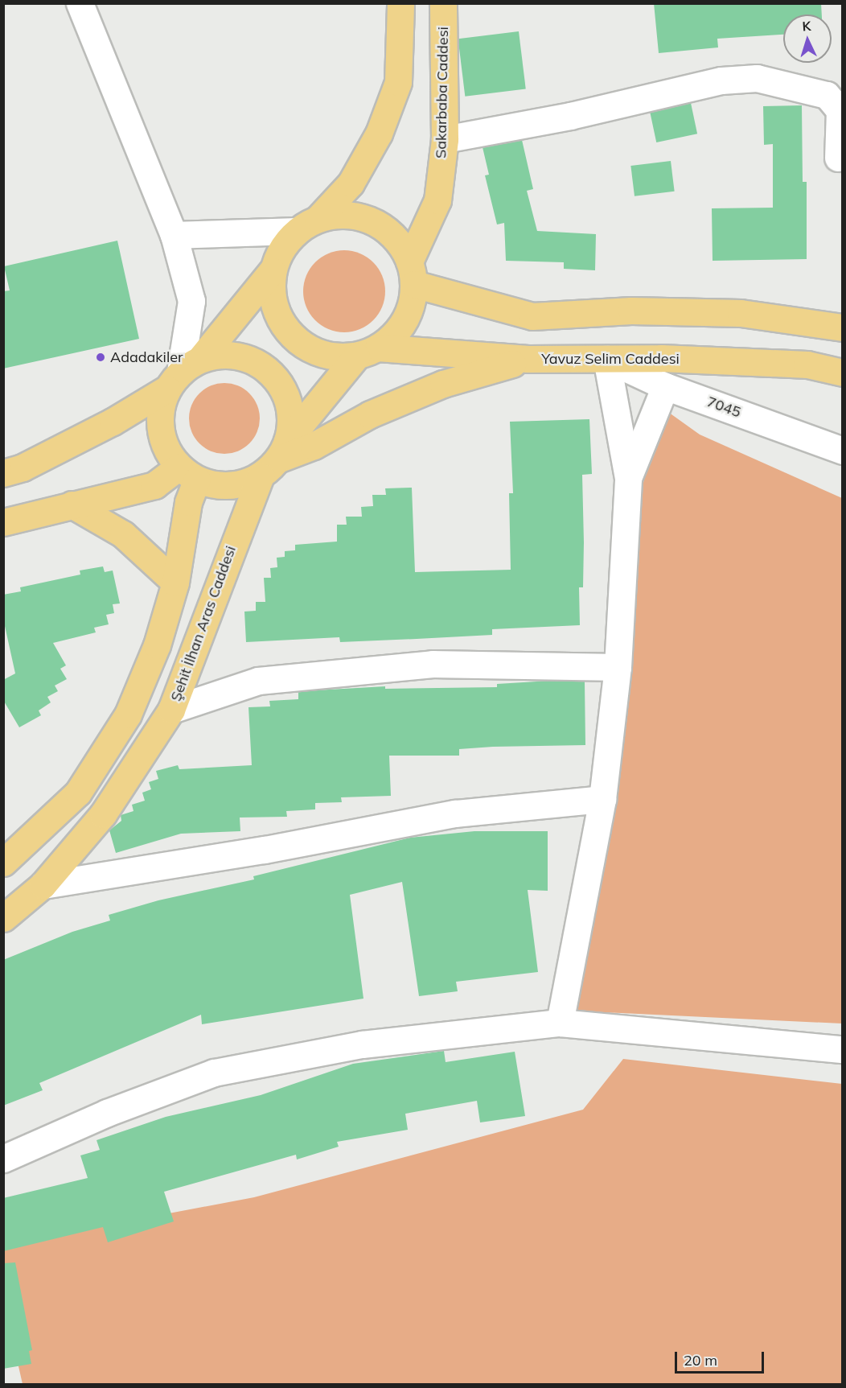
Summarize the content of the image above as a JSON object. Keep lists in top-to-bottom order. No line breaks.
{"streets":{"main road":["Sakarbaba Caddesi","Yavuz Selim Caddesi","Şehit İlhan Aras Caddesi"],"street":["7045"]},"crossings":[["Sakarbaba Caddesi","Yavuz Selim Caddesi"],["Yavuz Selim Caddesi","7045"]],"places":["Adadakiler"],"scale_bar":"20 m","north":"top"}
